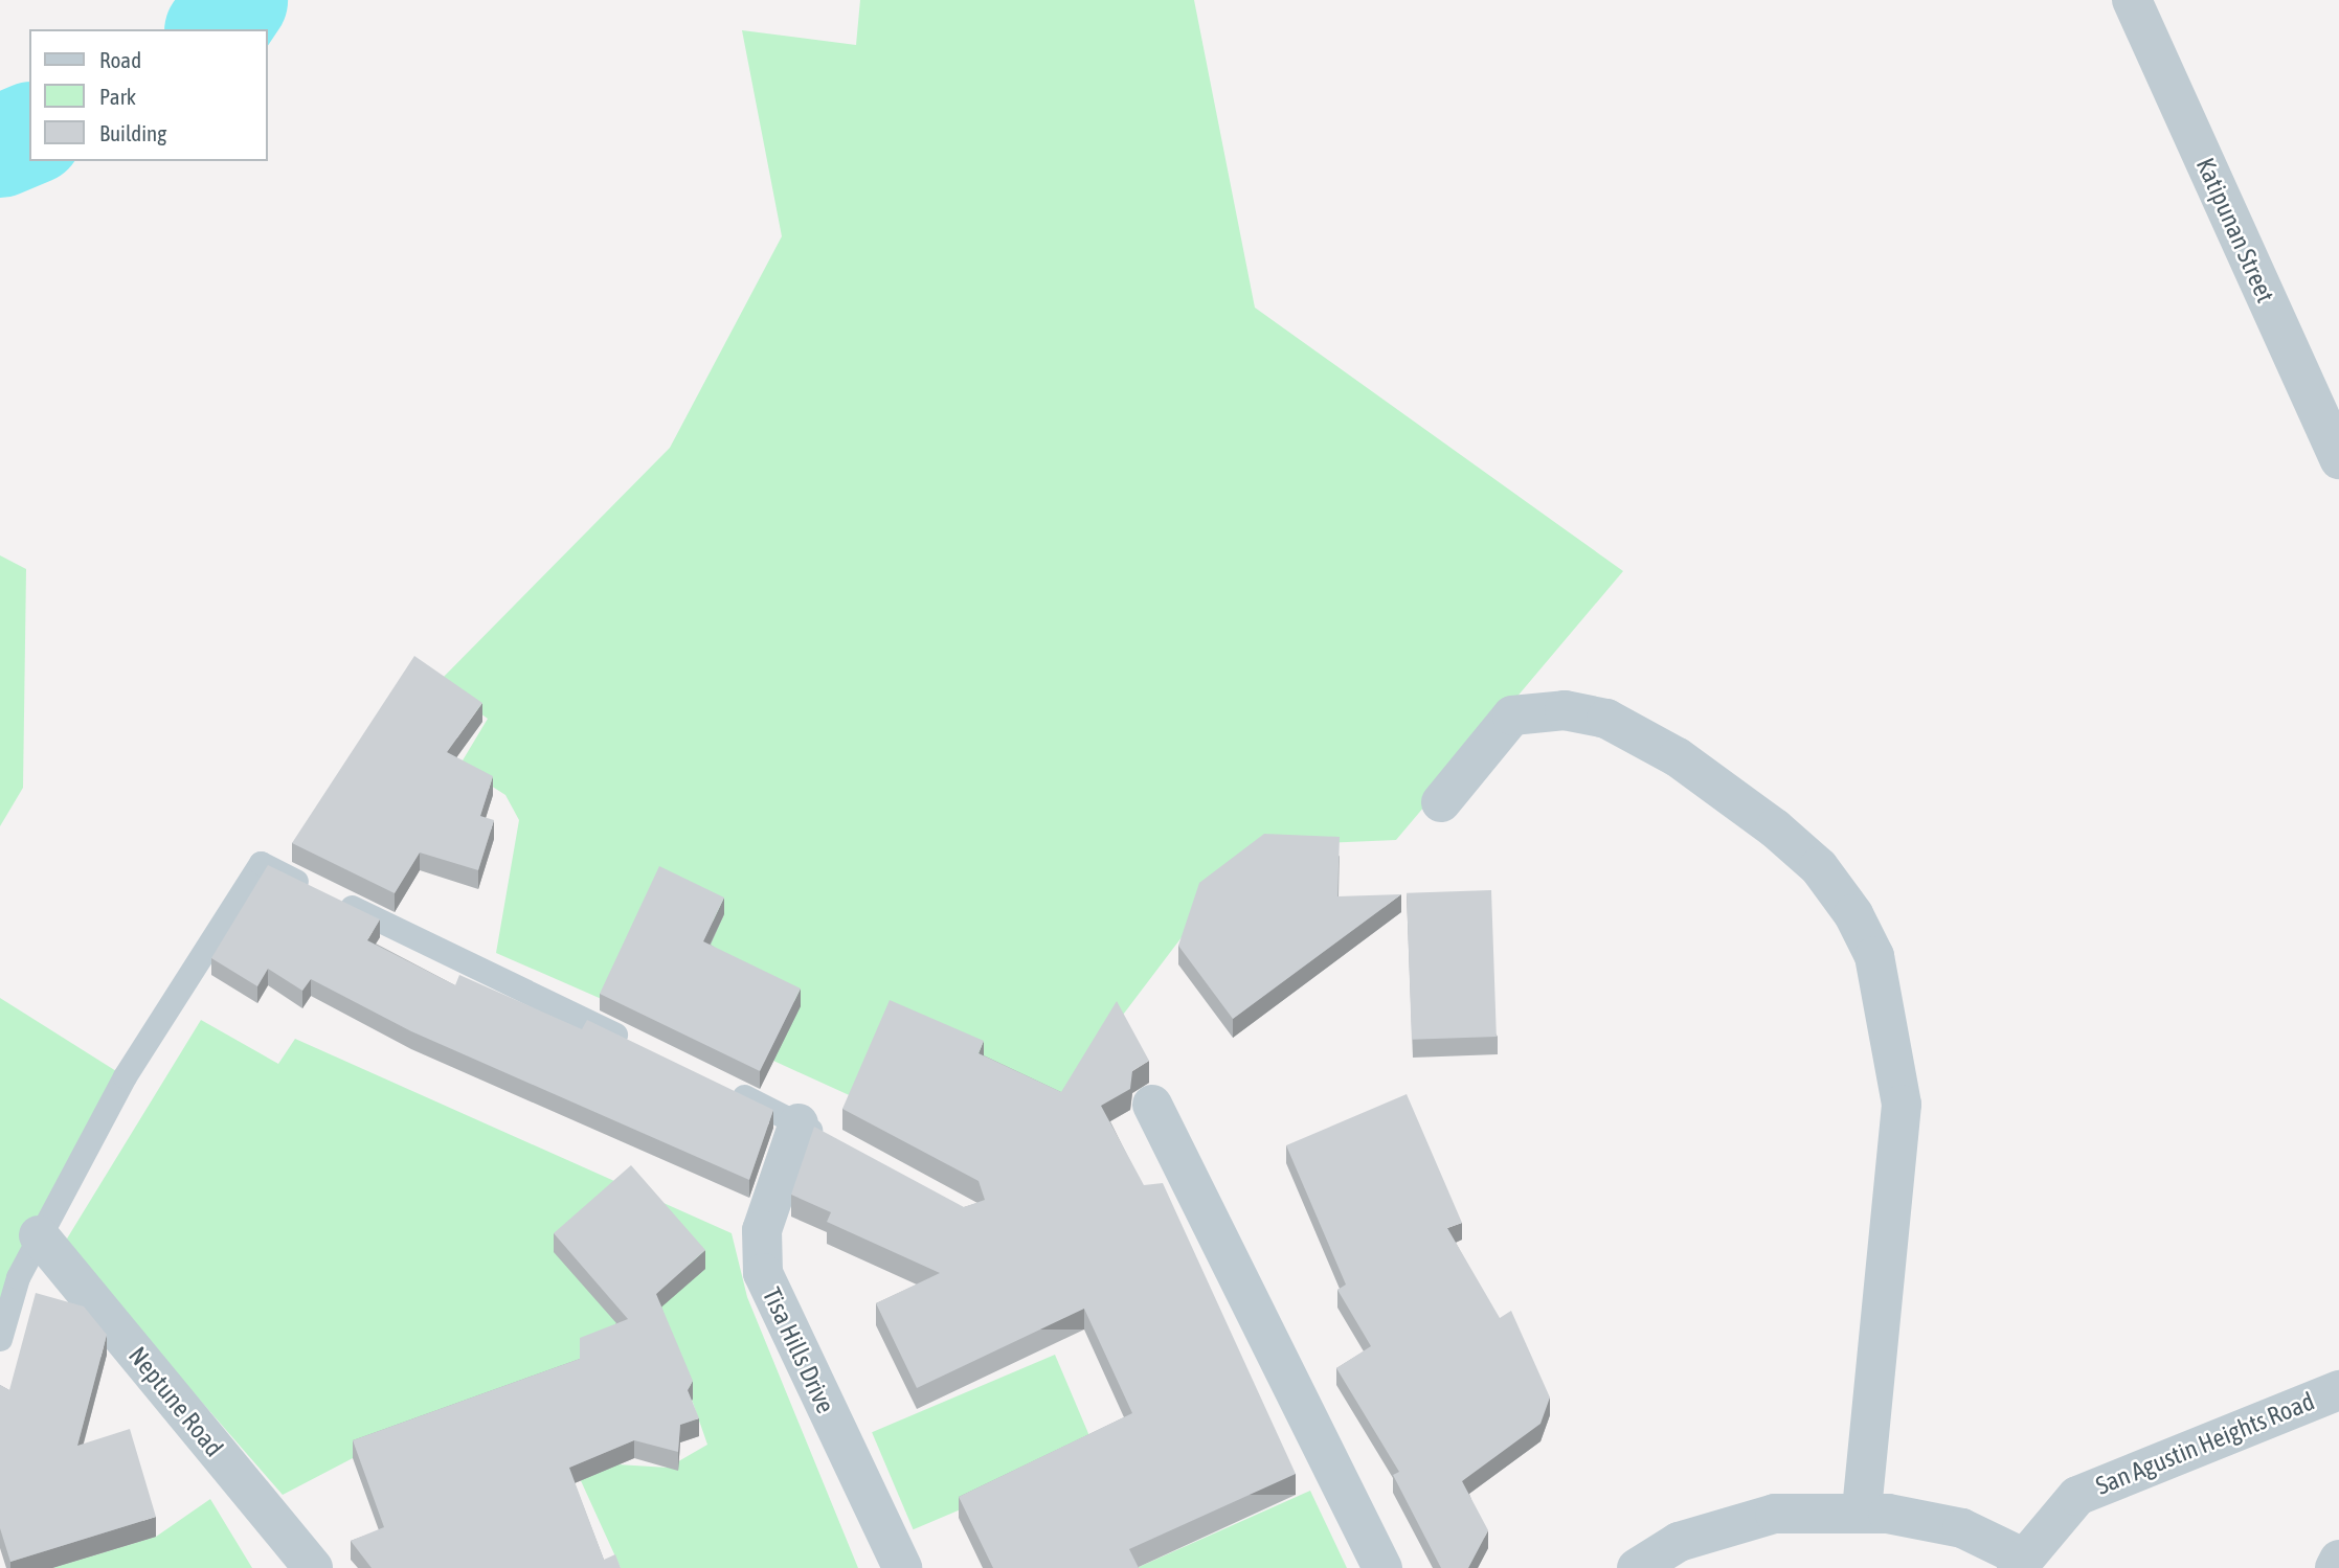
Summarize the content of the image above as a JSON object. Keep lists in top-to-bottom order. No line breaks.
{"streets":{"street":["Katipunan Street","Tisa Hills Drive","Neptune Road","San Agustin Heights Road"]},"legend":["Road","Park","Building"]}
